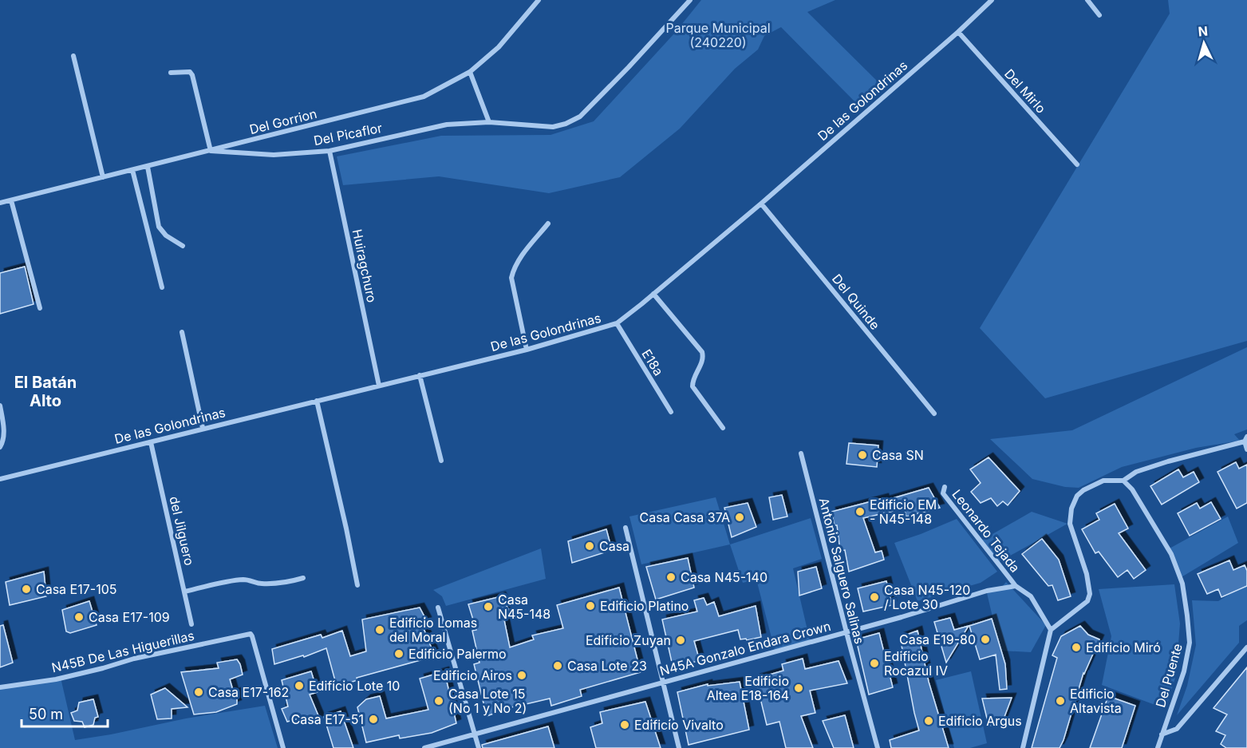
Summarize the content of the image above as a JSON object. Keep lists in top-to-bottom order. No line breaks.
{"streets":{"street":["Del Mirlo","De las Golondrinas","Del Gorrion","Del Picaflor","Huiragchuro","Del Quinde","E18a","del Jilguero","Leonardo Tejada","Antonio Salguero Salinas","N45A Gonzalo Endara Crown","N45B De Las Higuerillas","Del Puente"]},"crossings":[["Del Mirlo","De las Golondrinas"],["De las Golondrinas","Huiragchuro"],["De las Golondrinas","Del Quinde"],["De las Golondrinas","E18a"],["De las Golondrinas","del Jilguero"],["Del Gorrion","Del Picaflor"],["Del Picaflor","Huiragchuro"],["Leonardo Tejada","N45A Gonzalo Endara Crown"],["Antonio Salguero Salinas","N45A Gonzalo Endara Crown"]],"districts":["El Batán Alto"],"parks":["Parque Municipal (240220)"],"places":["Casa SN","Edificio EM - N45-148","Casa Casa 37A","Casa","Casa N45-140","Casa E17-105","Casa N45-120 / Lote 30","Edificio Platino","Casa N45-148","Casa E17-109","Edificio Lomas del Moral","Casa E19-80","Edificio Zuyan","Edificio Miró","Edificio Palermo","Edificio Rocazul IV","Casa Lote 23","Edificio Airos","Edificio Lote 10","Edificio Altea E18-164","Casa E17-162","Casa Lote 15 (No 1 y No 2)","Edificio Altavista","Casa E17-51","Edificio Argus","Edificio Vivalto"],"scale_bar":"50 m","north":"top"}
